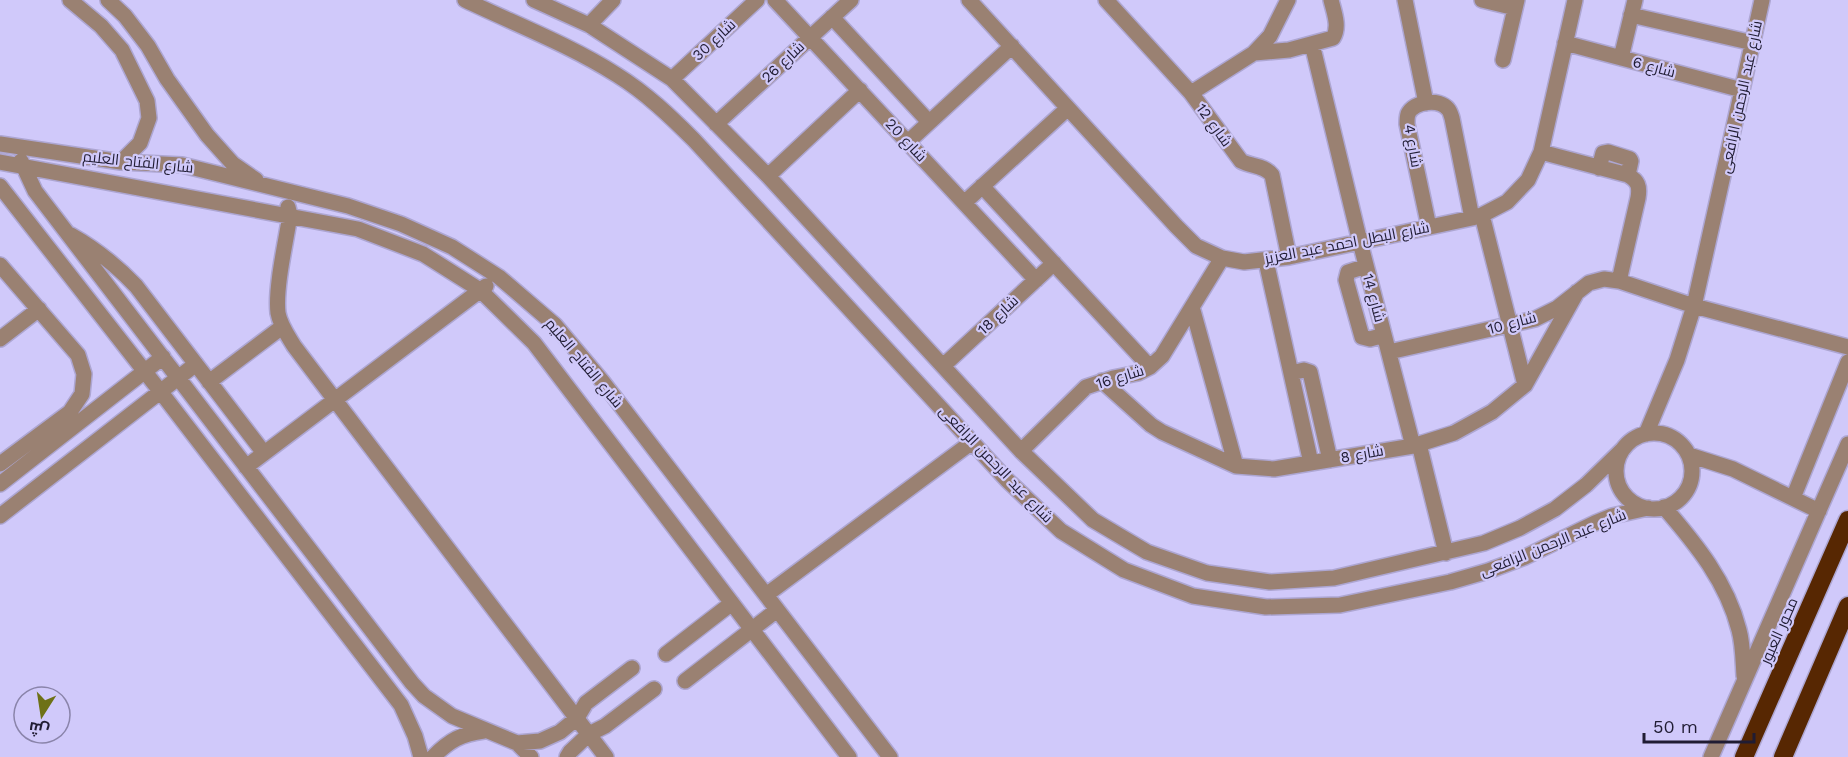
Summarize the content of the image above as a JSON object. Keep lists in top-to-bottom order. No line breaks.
{"streets":{"highway":["محور العبور"],"street":["شارع 30","شارع 26","شارع 6","شارع عبد الرحمن الرافعى","شارع 12","شارع 20","شارع 4","شارع الفتاح العليم","شارع البطل احمد عبد العزيز","شارع 14","شارع 18","شارع 10","شارع 16","شارع 8"]},"crossings":[["شارع 30","شارع عبد الرحمن الرافعى"],["شارع 26","شارع عبد الرحمن الرافعى"],["شارع 26","شارع 20"],["شارع 6","شارع عبد الرحمن الرافعى"],["شارع 6","شارع البطل احمد عبد العزيز"],["شارع عبد الرحمن الرافعى","شارع 14"],["شارع عبد الرحمن الرافعى","شارع 18"],["شارع عبد الرحمن الرافعى","شارع 10"],["شارع عبد الرحمن الرافعى","شارع 16"],["شارع 12","شارع البطل احمد عبد العزيز"],["شارع 20","شارع 18"],["شارع 4","شارع البطل احمد عبد العزيز"],["شارع 4","شارع 10"],["شارع 4","شارع 8"],["شارع البطل احمد عبد العزيز","شارع 14"],["شارع البطل احمد عبد العزيز","شارع 16"],["شارع 14","شارع 10"],["شارع 14","شارع 8"],["شارع 10","شارع 8"],["شارع 16","شارع 8"]],"scale_bar":"50 m","north":"bottom"}
